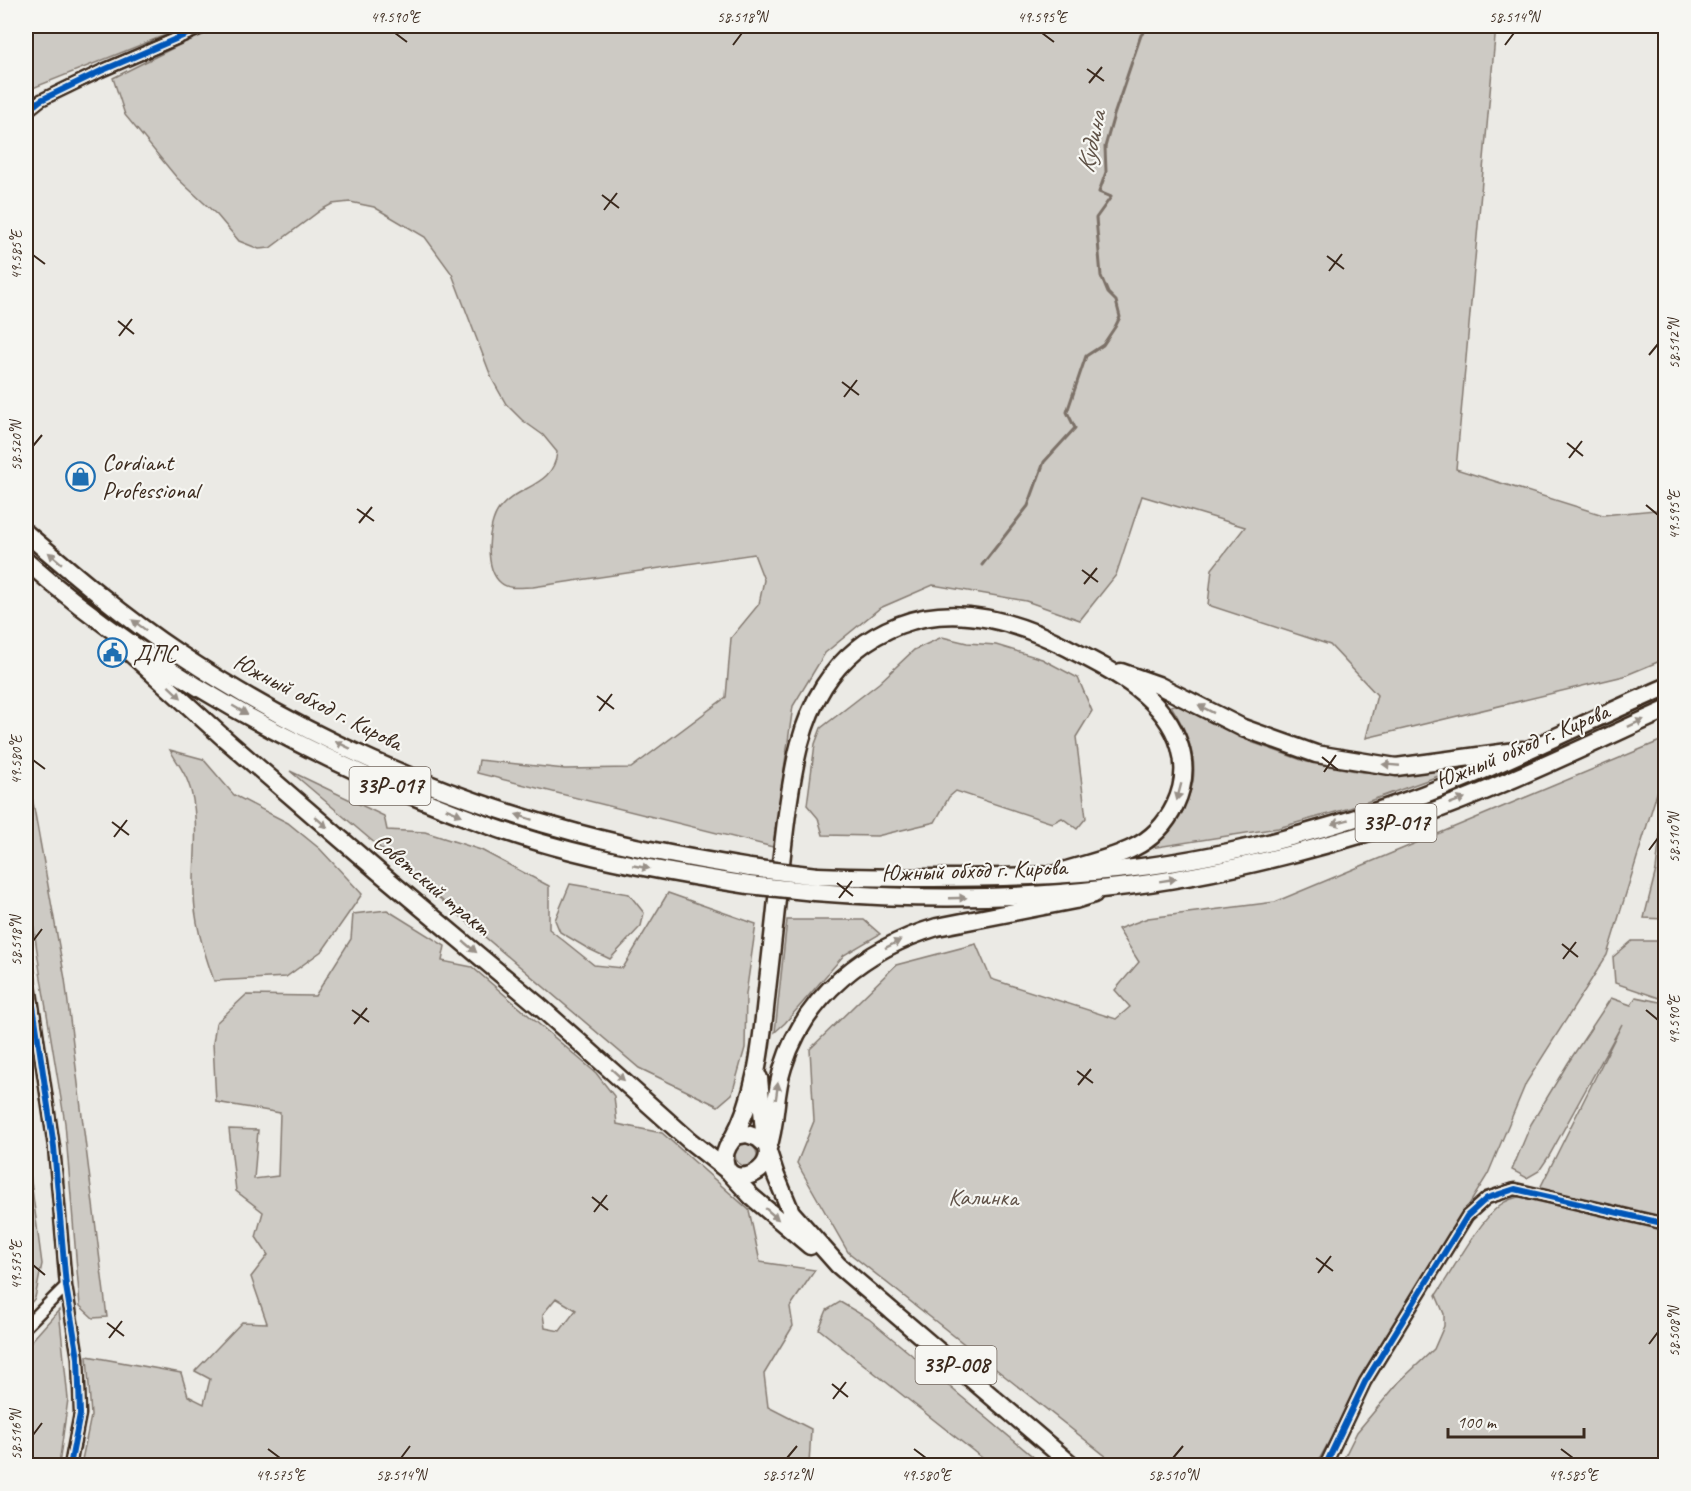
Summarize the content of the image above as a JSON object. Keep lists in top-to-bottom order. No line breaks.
{"streets":{"main road":["Южный обход г. Кирова","33Р-017","Советский тракт","33Р-008"]},"crossings":[["Южный обход г. Кирова","Советский тракт"],["Советский тракт","33Р-008"]],"one_way":["Советский тракт"],"water":["Кудина"],"parks":["Калинка"],"places":{"shop":["Cordiant Professional"],"public building":["ДПС"]},"scale_bar":"100 m","coordinates":["49.590°E","58.518°N","49.595°E","58.514°N","49.585°E","58.512°N","58.520°N","49.580°E","58.510°N","49.575°E","58.508°N","58.516°N"]}
